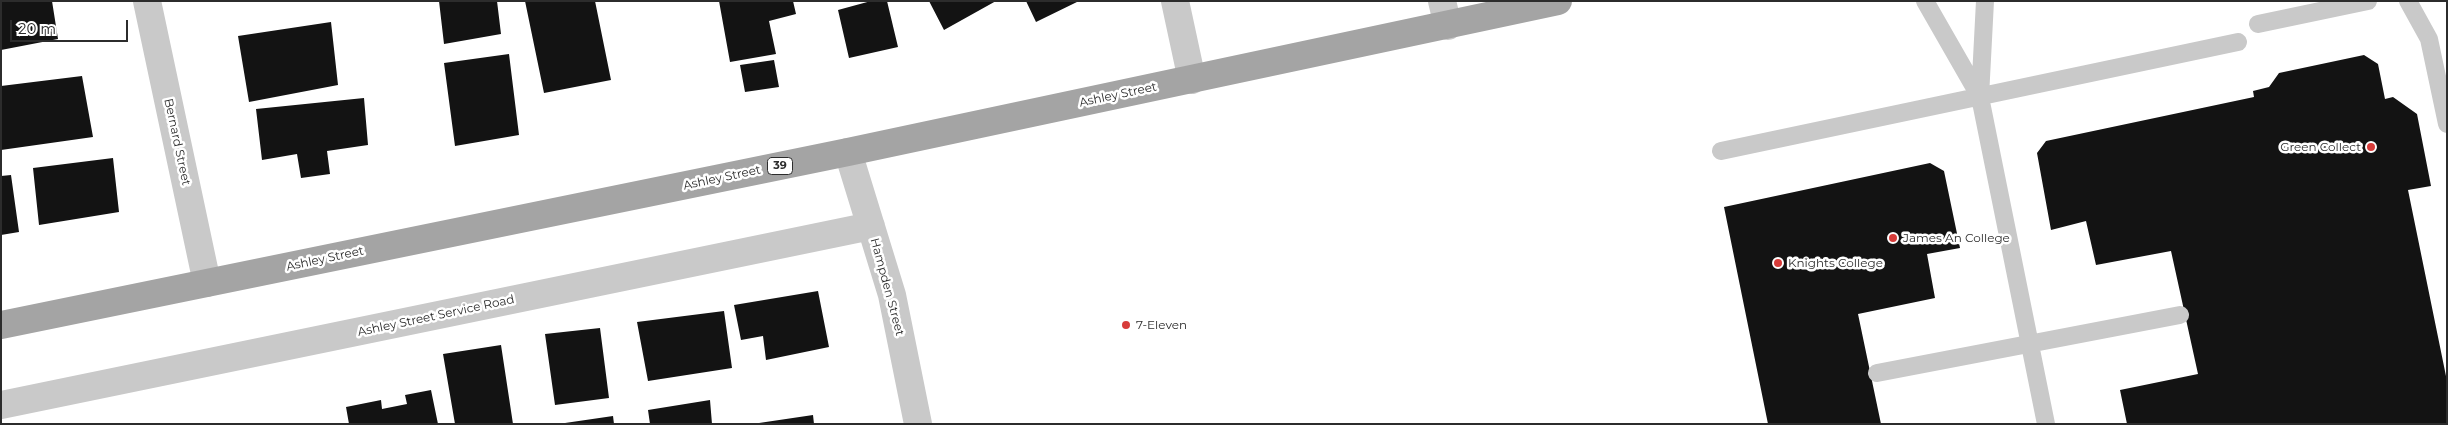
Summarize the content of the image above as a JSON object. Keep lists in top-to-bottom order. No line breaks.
{"streets":{"main road":["Ashley Street","39"],"street":["Bernard Street","Hampden Street","Ashley Street Service Road"]},"crossings":[["Ashley Street","Bernard Street"],["Ashley Street","Hampden Street"],["Hampden Street","Ashley Street Service Road"]],"places":["Green Collect","James An College","Knights College","7-Eleven"],"scale_bar":"20 m"}
